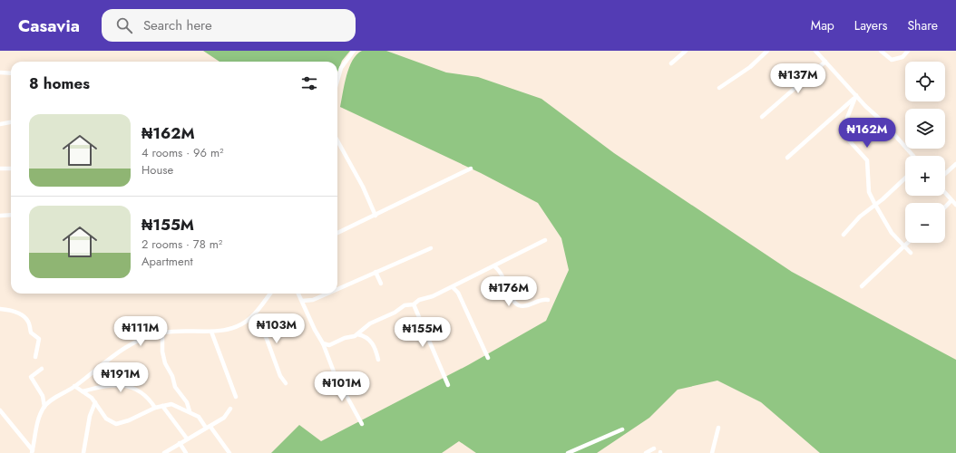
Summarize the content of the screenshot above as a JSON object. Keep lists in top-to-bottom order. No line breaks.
{"page":{"header":"Casavia","search":"Search here","nav":["Map","Layers","Share"],"map_buttons":["+","−"],"heading":"8 homes","price":["₦137M","₦162M","₦176M","₦103M","₦111M","₦155M","₦191M","₦101M"],"list":[{"name":"₦162M","note":"4 rooms · 96 m² · House"},{"name":"₦155M","note":"2 rooms · 78 m² · Apartment"}]}}
